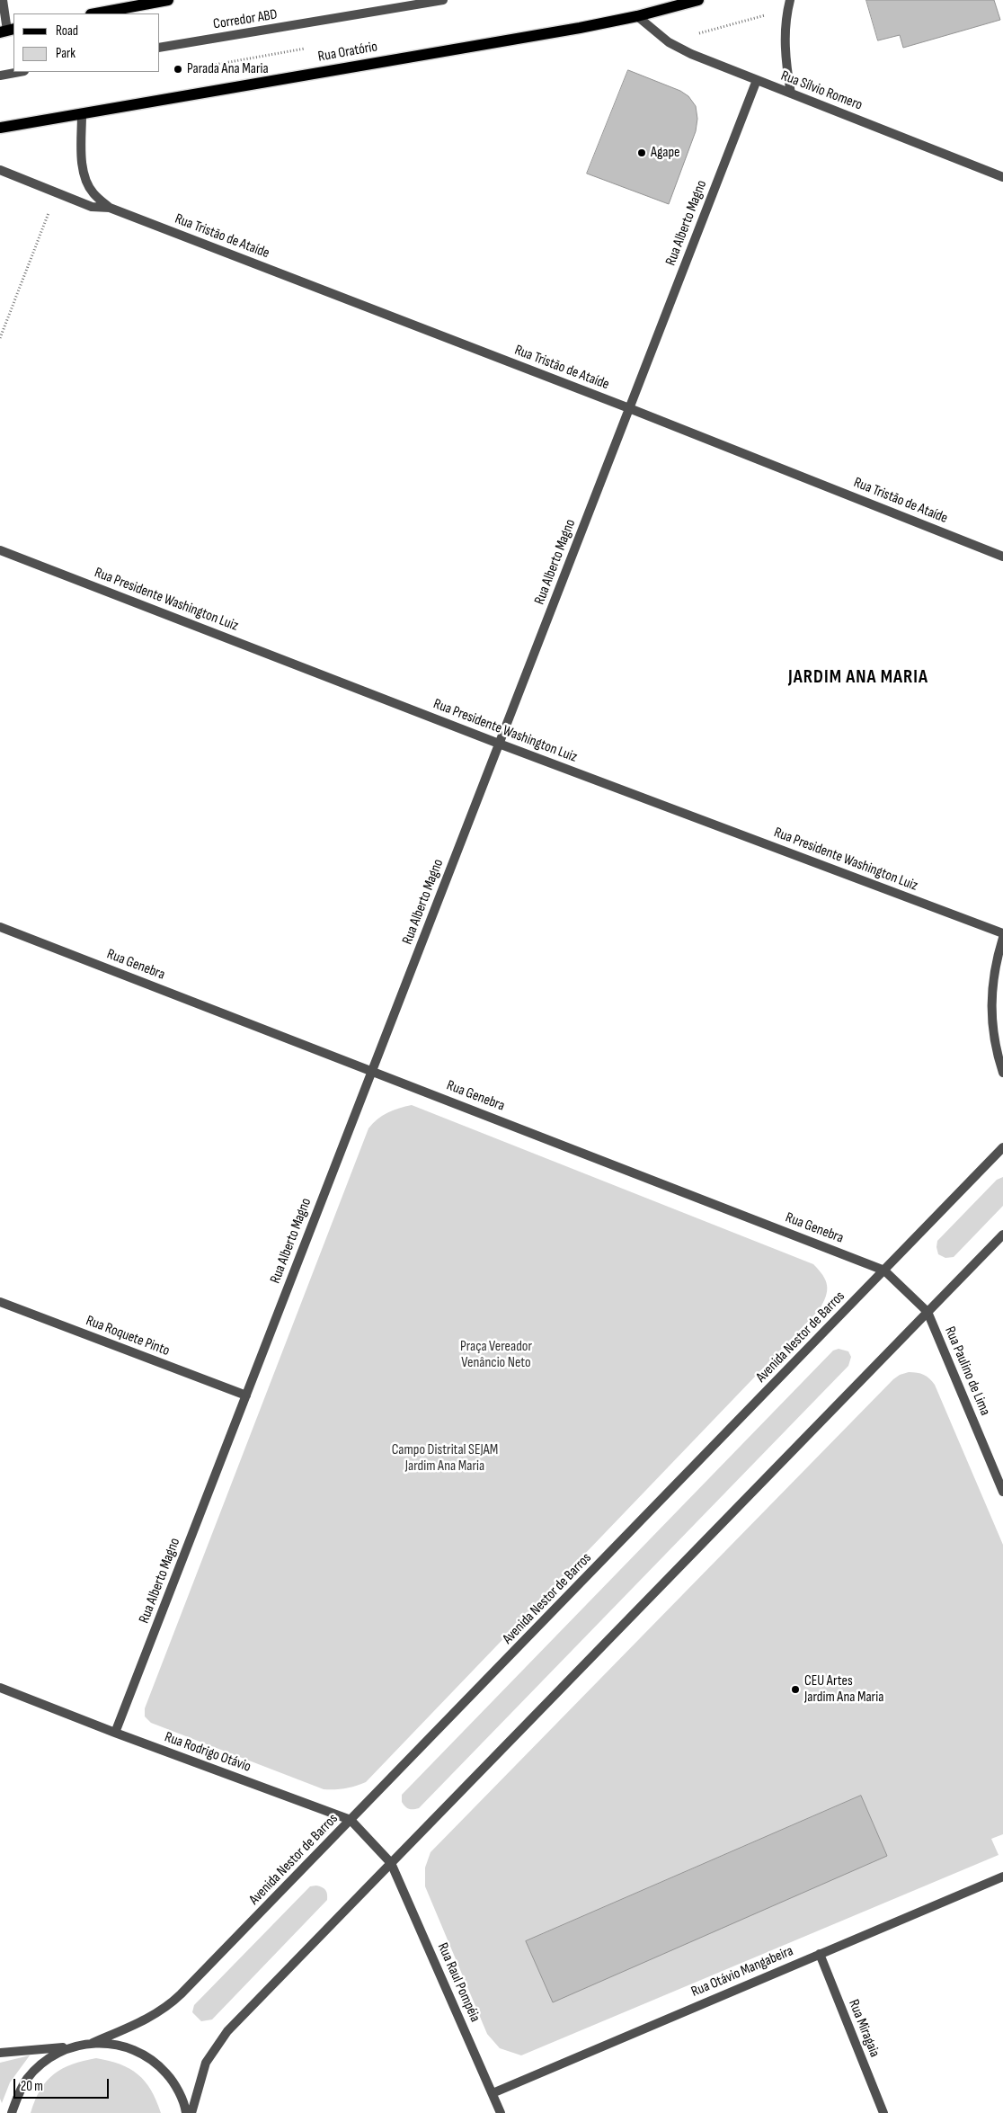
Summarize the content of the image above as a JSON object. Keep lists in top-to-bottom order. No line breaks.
{"streets":{"main road":["Rua Oratório"],"street":["Corredor ABD","Rua Sílvio Romero","Rua Alberto Magno","Rua Tristão de Ataíde","Rua Presidente Washington Luiz","Rua Genebra","Rua Roquete Pinto","Avenida Nestor de Barros","Rua Paulino de Lima","Rua Rodrigo Otávio","Rua Otávio Mangabeira","Rua Raul Pompéia","Rua Miragaia"]},"crossings":[["Rua Oratório","Rua Sílvio Romero"],["Rua Oratório","Rua Tristão de Ataíde"],["Rua Sílvio Romero","Rua Alberto Magno"],["Rua Alberto Magno","Rua Tristão de Ataíde"],["Rua Alberto Magno","Rua Presidente Washington Luiz"],["Rua Alberto Magno","Rua Genebra"],["Rua Alberto Magno","Rua Roquete Pinto"],["Rua Alberto Magno","Rua Rodrigo Otávio"],["Rua Genebra","Avenida Nestor de Barros"],["Rua Genebra","Rua Paulino de Lima"],["Avenida Nestor de Barros","Rua Rodrigo Otávio"],["Rua Rodrigo Otávio","Rua Raul Pompéia"],["Rua Otávio Mangabeira","Rua Raul Pompéia"],["Rua Otávio Mangabeira","Rua Miragaia"]],"districts":["JARDIM ANA MARIA"],"parks":["Praça Vereador Venâncio Neto","Campo Distrital SEJAM Jardim Ana Maria"],"places":["Parada Ana Maria","Agape","CEU Artes Jardim Ana Maria"],"legend":["Road","Park"],"scale_bar":"20 m"}
